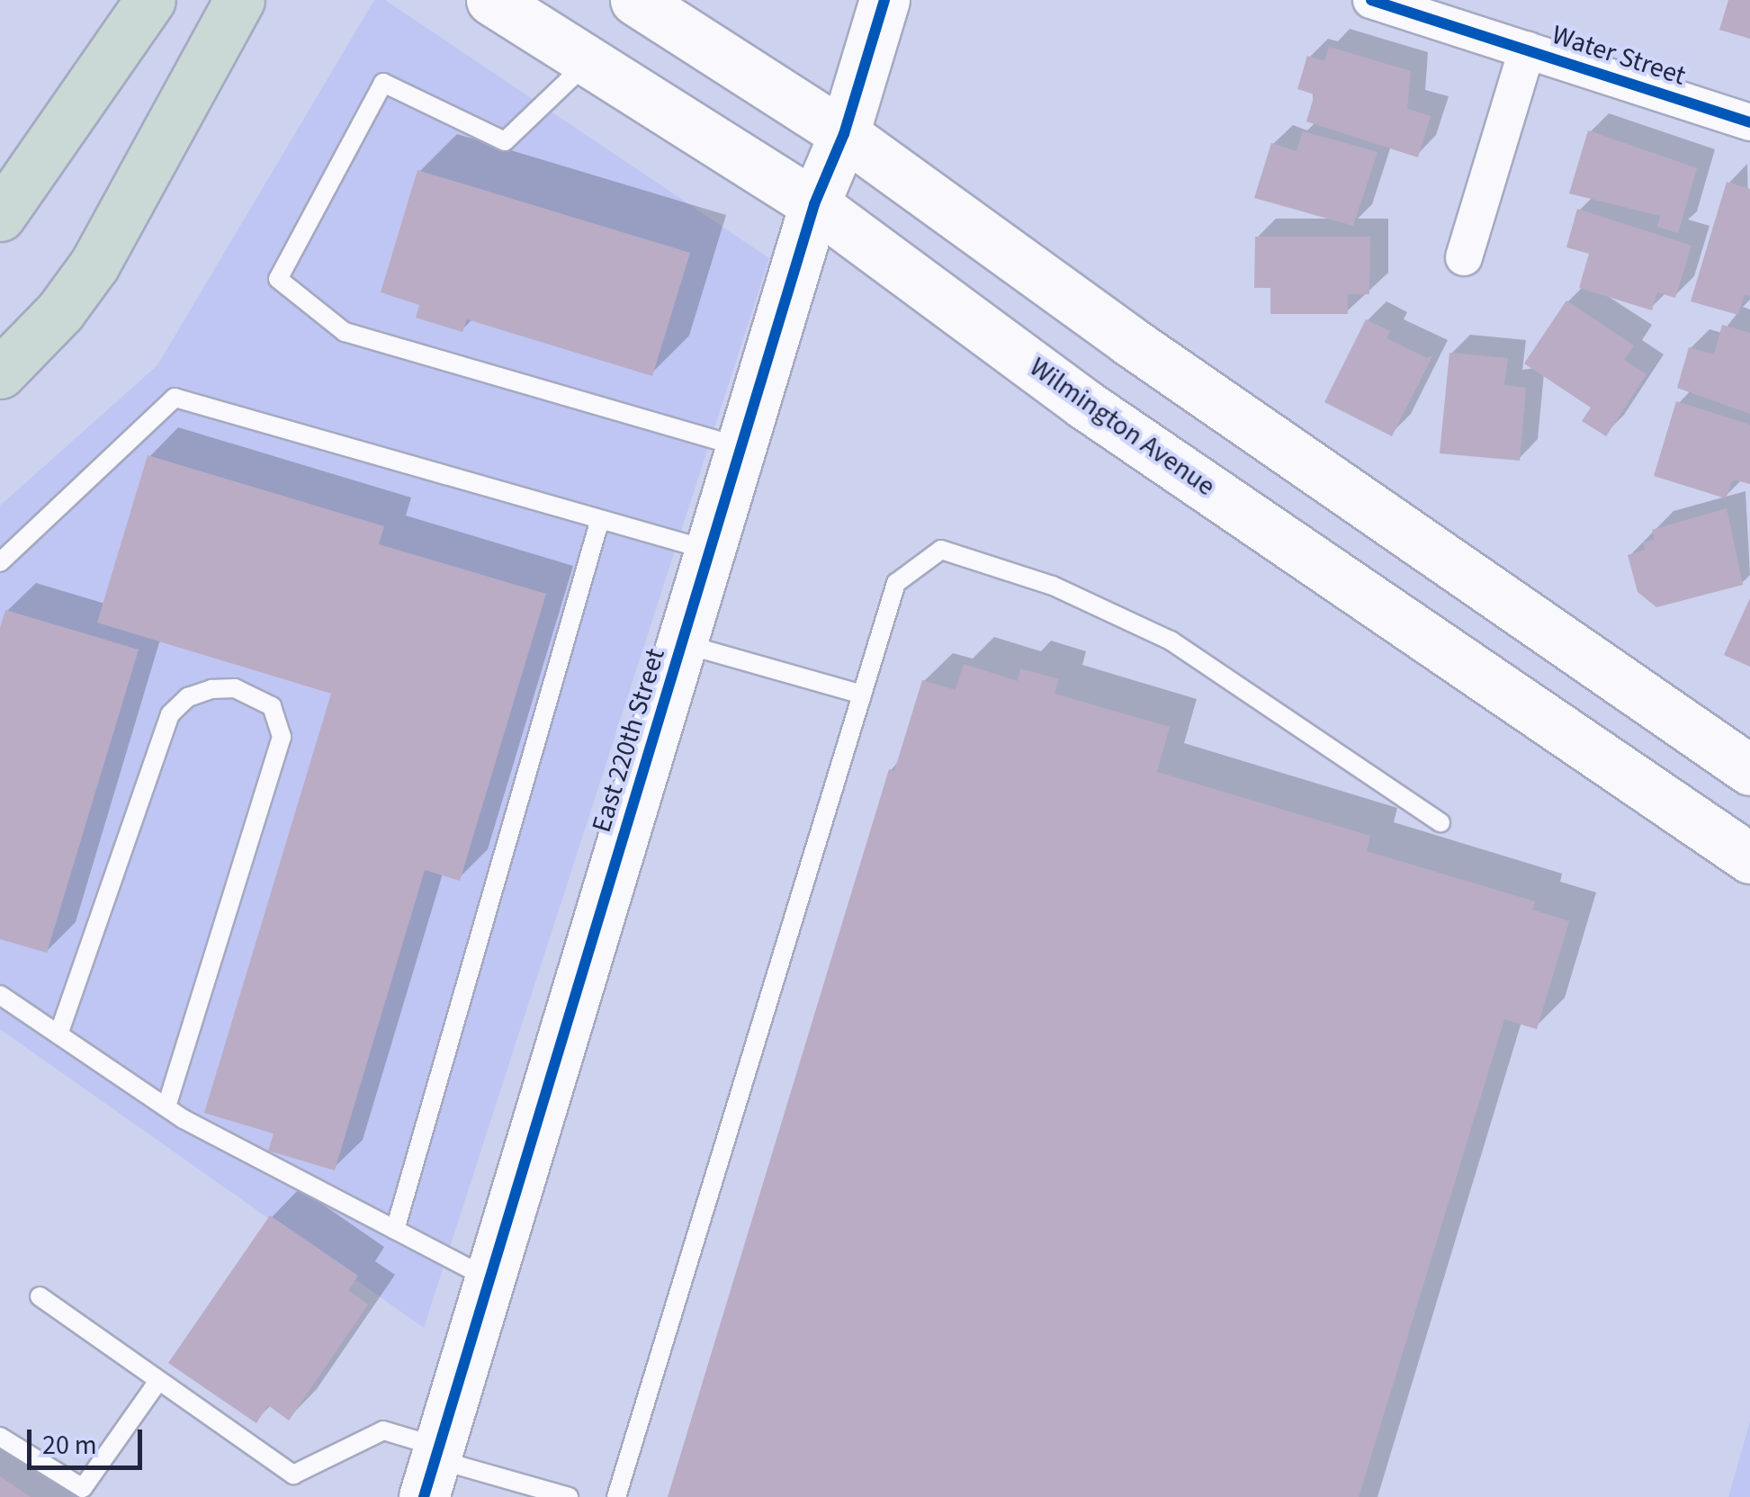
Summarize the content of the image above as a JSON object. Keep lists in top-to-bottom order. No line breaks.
{"streets":{"main road":["Wilmington Avenue","East 220th Street"],"street":["Water Street"]},"crossings":[["Wilmington Avenue","East 220th Street"]],"scale_bar":"20 m"}
